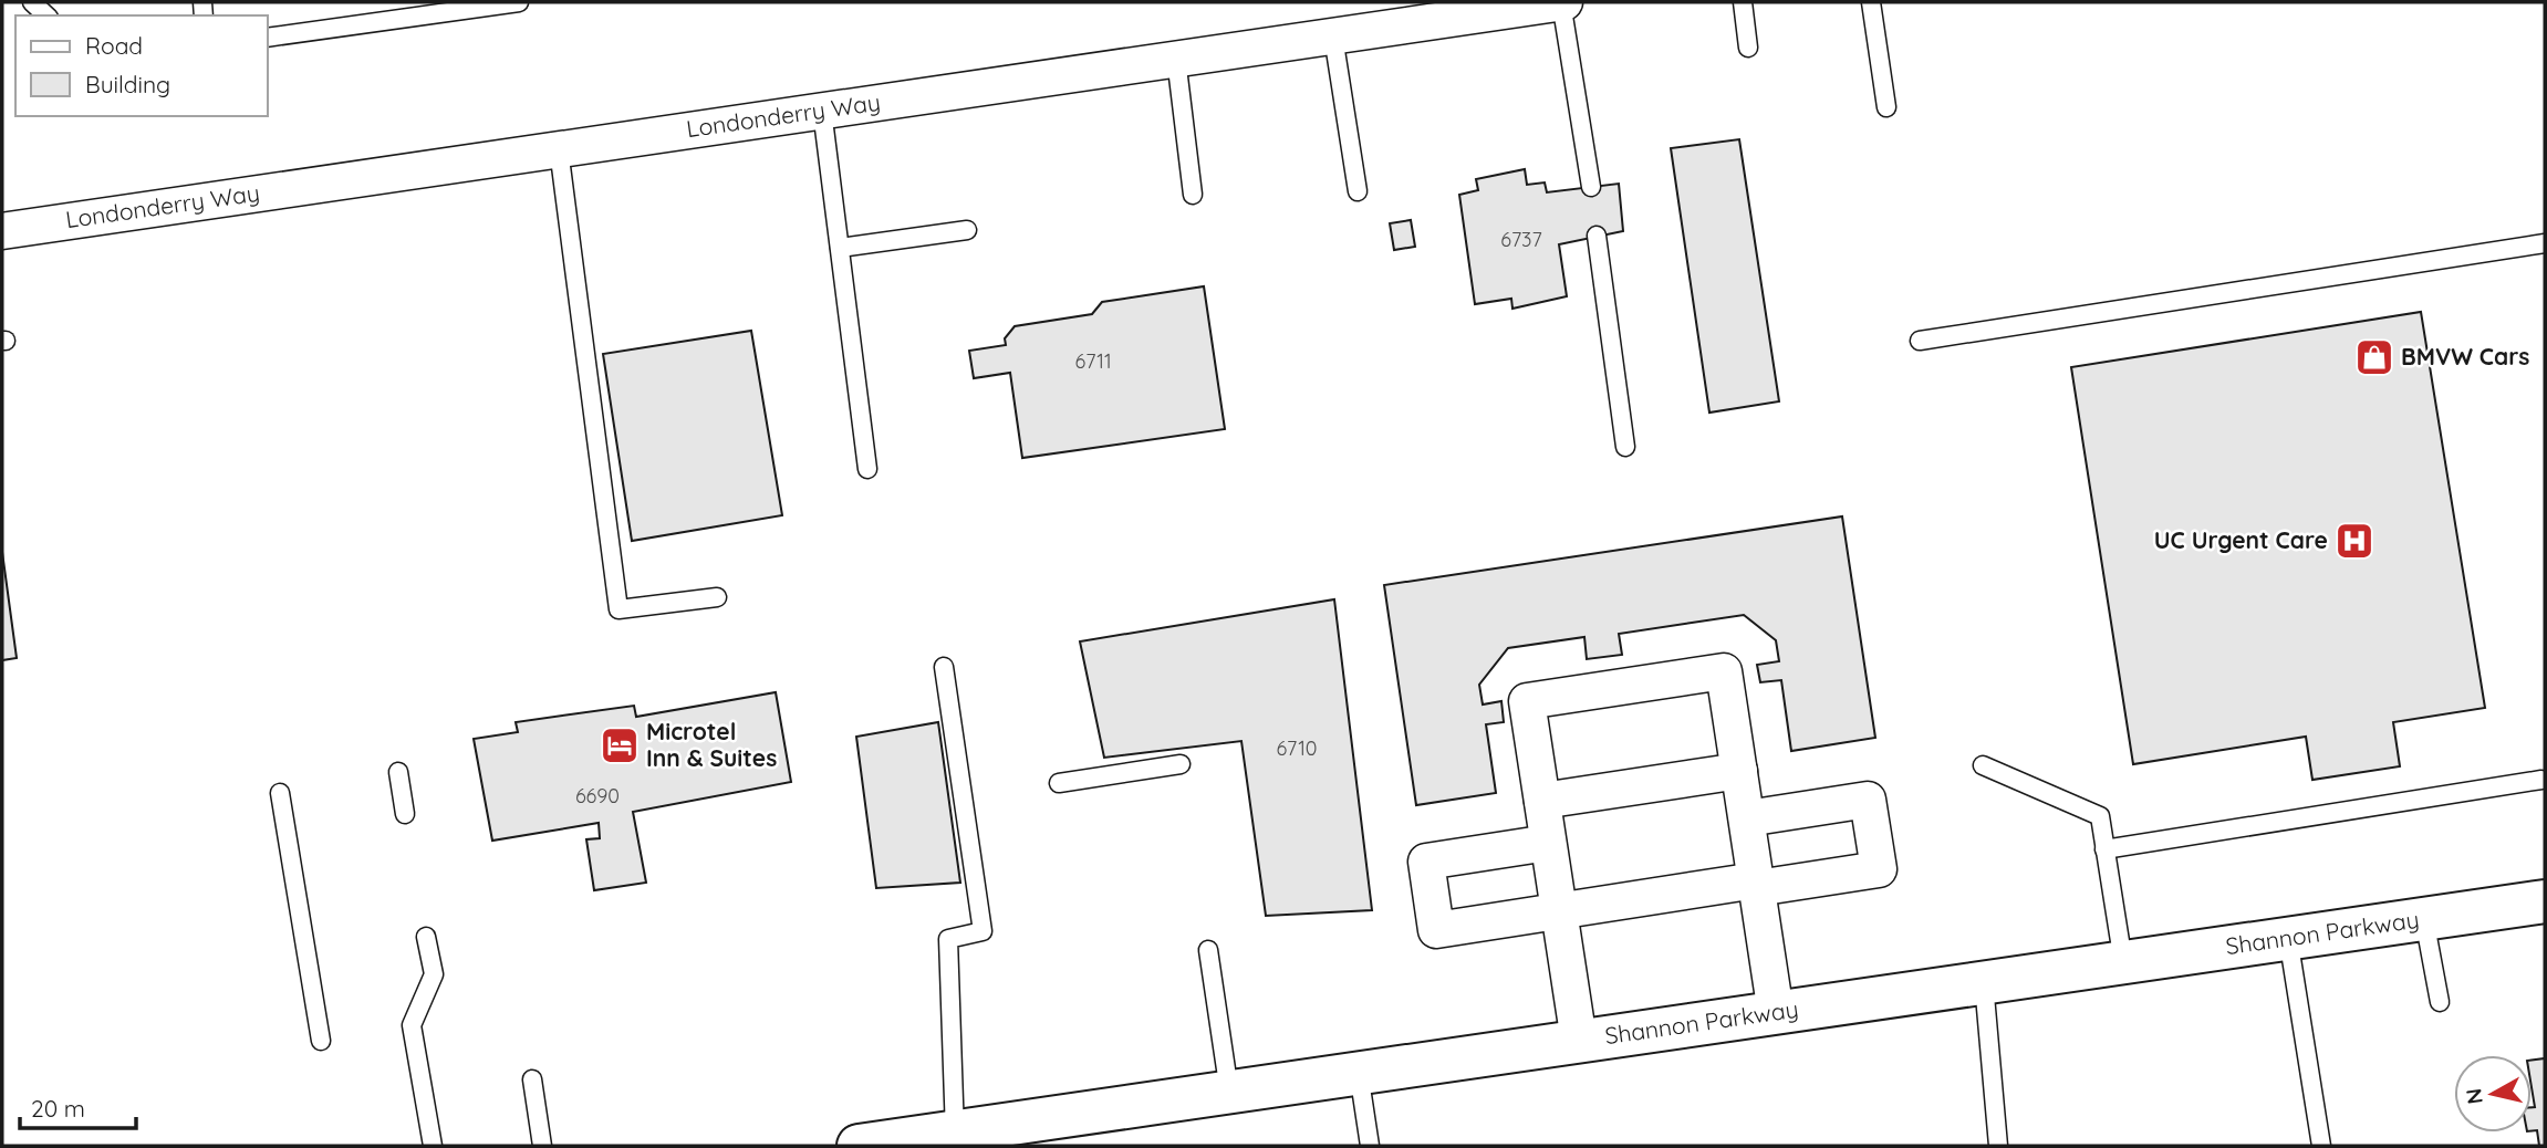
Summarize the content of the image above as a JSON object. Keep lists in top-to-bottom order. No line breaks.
{"streets":{"street":["Londonderry Way","Shannon Parkway"]},"places":{"shop":["BMVW Cars"],"hospital":["UC Urgent Care"],"hotel":["Microtel Inn & Suites"]},"house_numbers":["6737","6711","6710","6690"],"legend":["Road","Building"],"scale_bar":"20 m","north":"left"}
